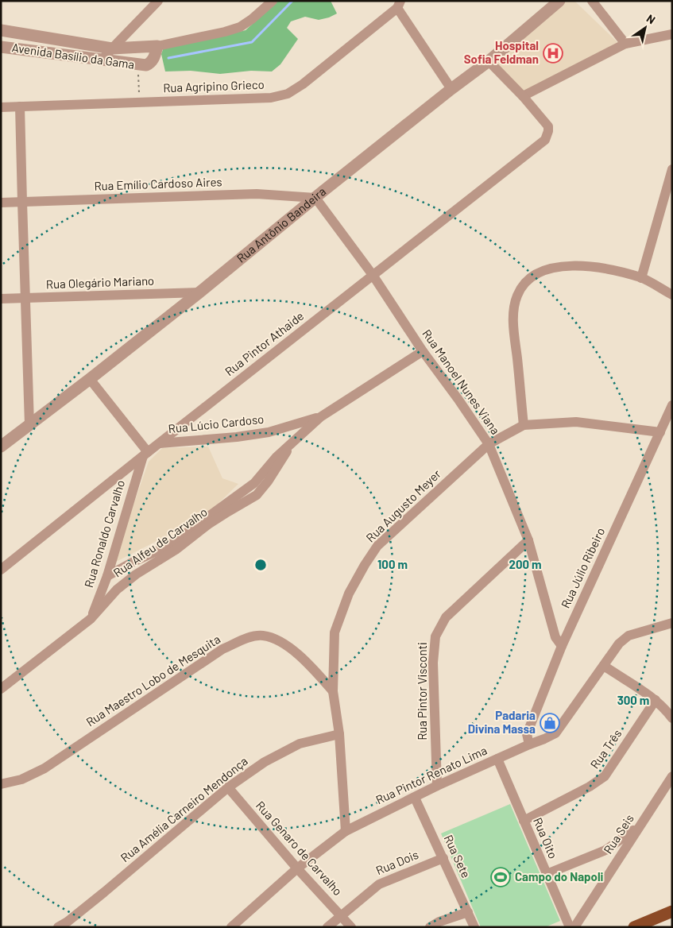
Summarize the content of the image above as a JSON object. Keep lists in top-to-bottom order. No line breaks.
{"streets":{"street":["Avenida Basílio da Gama","Rua Agripino Grieco","Rua Emílio Cardoso Aires","Rua Antônio Bandeira","Rua Olegário Mariano","Rua Pintor Athaide","Rua Manoel Nunes Viana","Rua Lúcio Cardoso","Rua Augusto Meyer","Rua Ronaldo Carvalho","Rua Alfeu de Carvalho","Rua Júlio Ribeiro","Rua Maestro Lobo de Mesquita","Rua Pintor Visconti","Rua Três","Rua Pintor Renato Lima","Rua Amélia Carneiro Mendonça","Rua Seis","Rua Oito","Rua Genaro de Carvalho","Rua Sete","Rua Dois"]},"crossings":[["Rua Emílio Cardoso Aires","Rua Antônio Bandeira"],["Rua Emílio Cardoso Aires","Rua Manoel Nunes Viana"],["Rua Antônio Bandeira","Rua Olegário Mariano"],["Rua Antônio Bandeira","Rua Manoel Nunes Viana"],["Rua Pintor Athaide","Rua Manoel Nunes Viana"],["Rua Pintor Athaide","Rua Lúcio Cardoso"],["Rua Pintor Athaide","Rua Ronaldo Carvalho"],["Rua Manoel Nunes Viana","Rua Augusto Meyer"],["Rua Manoel Nunes Viana","Rua Alfeu de Carvalho"],["Rua Manoel Nunes Viana","Rua Júlio Ribeiro"],["Rua Manoel Nunes Viana","Rua Pintor Visconti"],["Rua Lúcio Cardoso","Rua Alfeu de Carvalho"],["Rua Augusto Meyer","Rua Maestro Lobo de Mesquita"],["Rua Augusto Meyer","Rua Pintor Renato Lima"],["Rua Augusto Meyer","Rua Amélia Carneiro Mendonça"],["Rua Ronaldo Carvalho","Rua Alfeu de Carvalho"],["Rua Júlio Ribeiro","Rua Pintor Renato Lima"],["Rua Pintor Visconti","Rua Pintor Renato Lima"],["Rua Três","Rua Oito"],["Rua Pintor Renato Lima","Rua Oito"],["Rua Pintor Renato Lima","Rua Genaro de Carvalho"],["Rua Pintor Renato Lima","Rua Sete"],["Rua Amélia Carneiro Mendonça","Rua Genaro de Carvalho"],["Rua Genaro de Carvalho","Rua Dois"],["Rua Sete","Rua Dois"]],"places":{"hospital":["Hospital Sofia Feldman"],"shop":["Padaria Divina Massa"],"sports":["Campo do Napoli"]},"north":"top right","rings":["100 m","200 m","300 m"]}
